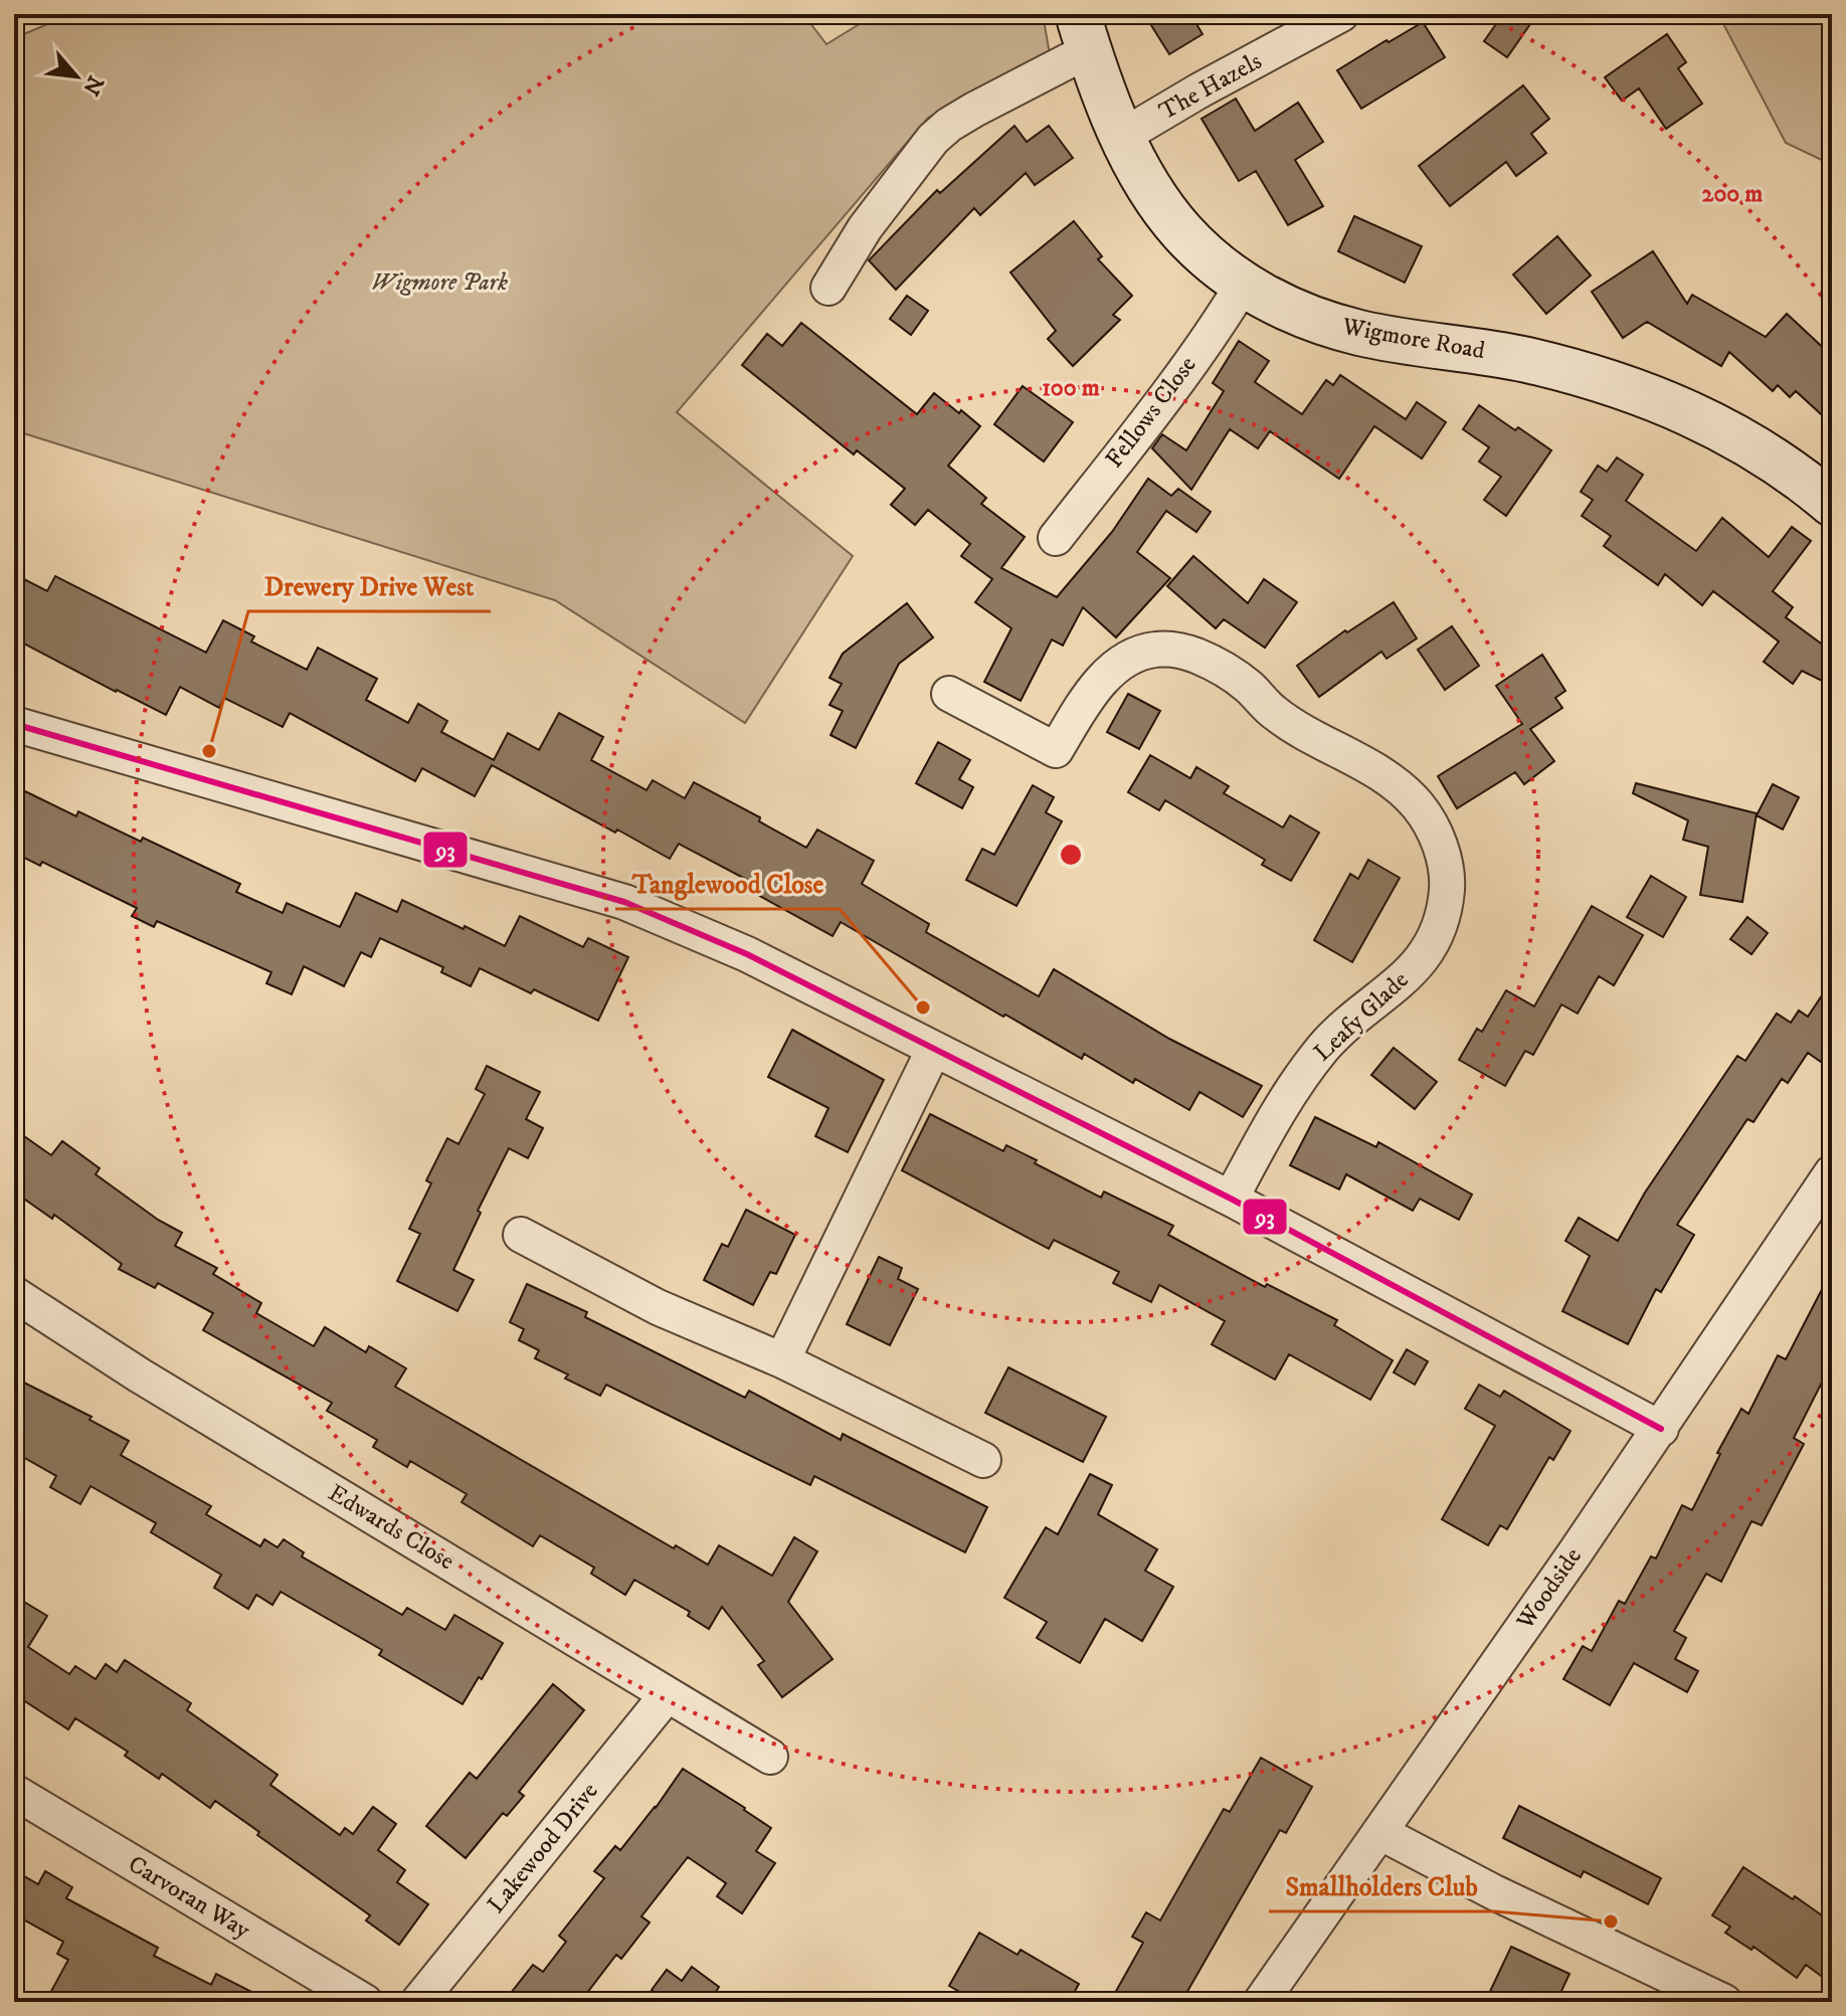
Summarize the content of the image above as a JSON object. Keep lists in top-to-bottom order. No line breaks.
{"streets":{"street":["The Hazels","Wigmore Road","Fellows Close","Leafy Glade","Edwards Close","Woodside","Lakewood Drive","Carvoran Way"]},"crossings":[["The Hazels","Wigmore Road"],["Wigmore Road","Fellows Close"],["Edwards Close","Lakewood Drive"]],"parks":["Wigmore Park"],"places":["Drewery Drive West","Tanglewood Close","Smallholders Club"],"lines":["transit line 93"],"north":"bottom right","rings":["200 m","100 m"]}
